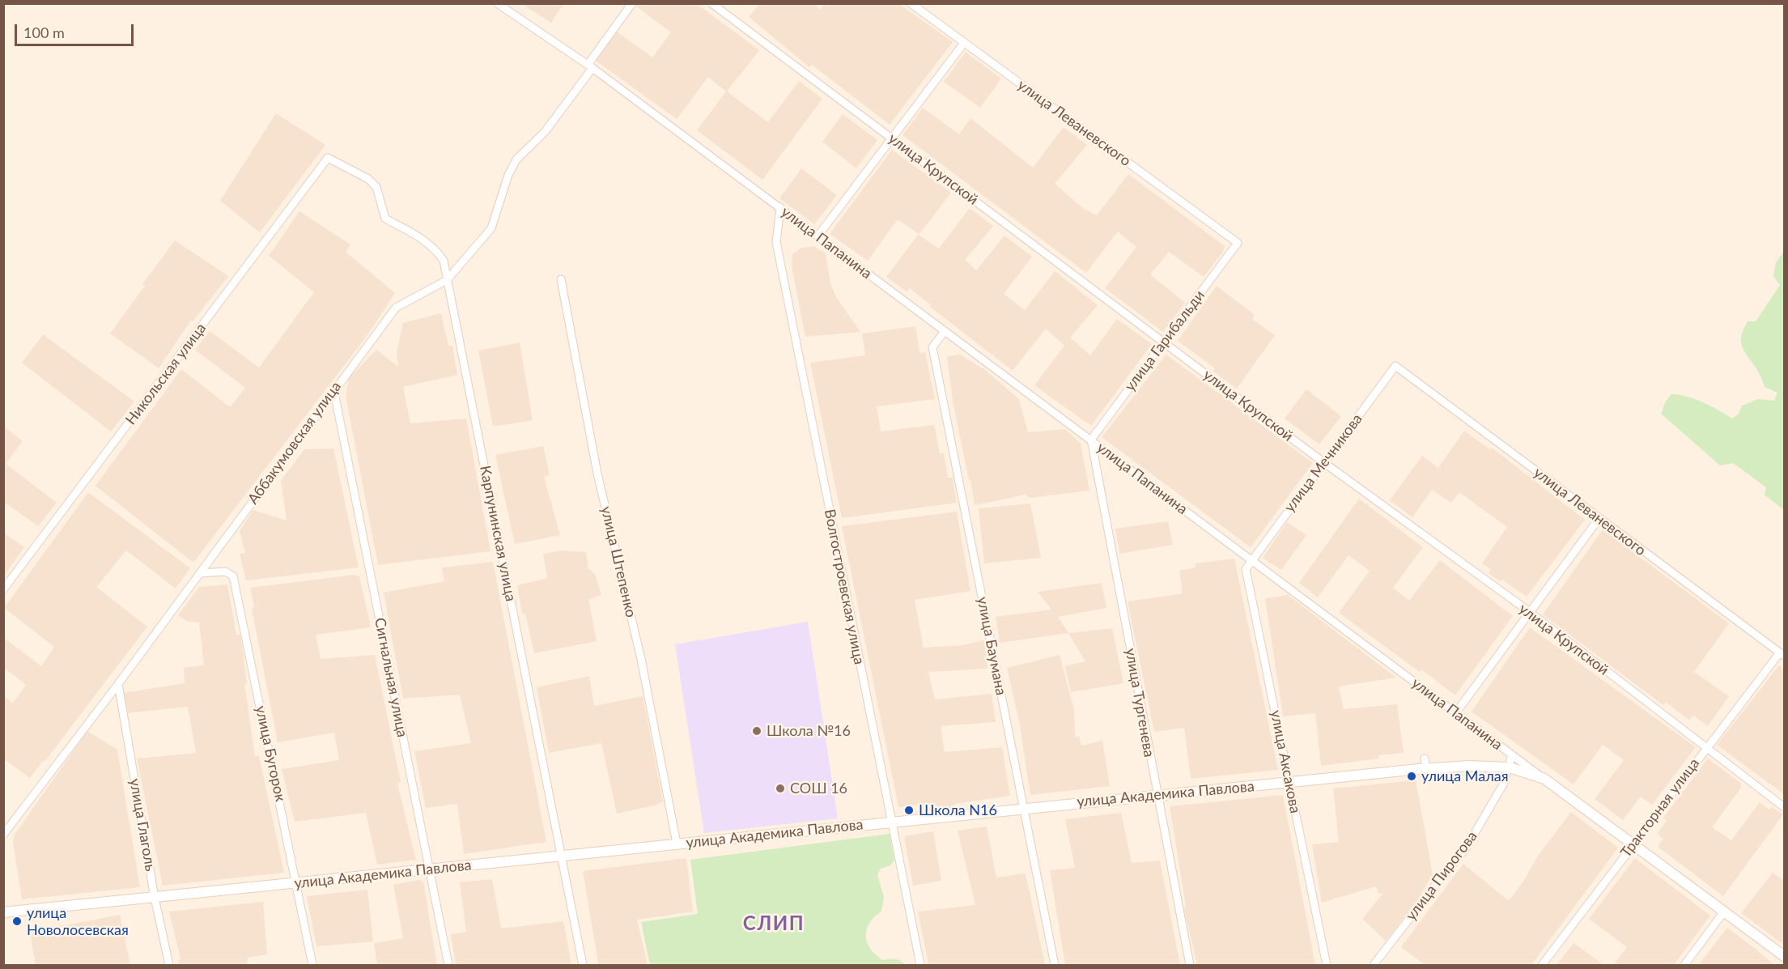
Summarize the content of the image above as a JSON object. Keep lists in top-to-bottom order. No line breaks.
{"streets":{"street":["улица Леваневского","улица Крупской","улица Папанина","улица Гарибальди","Никольская улица","Аббакумовская улица","улица Мечникова","Карпунинская улица","улица Штепенко","Волгостроевская улица","улица Баумана","Сигнальная улица","улица Тургенева","улица Бугорок","улица Аксакова","улица Академика Павлова","Тракторная улица","улица Глаголь","улица Пирогова"]},"crossings":[["улица Леваневского","улица Гарибальди"],["улица Леваневского","улица Мечникова"],["улица Леваневского","Тракторная улица"],["улица Крупской","улица Гарибальди"],["улица Крупской","улица Мечникова"],["улица Крупской","Тракторная улица"],["улица Папанина","улица Гарибальди"],["улица Папанина","Аббакумовская улица"],["улица Папанина","улица Мечникова"],["улица Папанина","Волгостроевская улица"],["улица Папанина","улица Баумана"],["улица Папанина","улица Тургенева"],["улица Папанина","улица Аксакова"],["улица Папанина","улица Академика Павлова"],["улица Папанина","Тракторная улица"],["улица Папанина","улица Пирогова"],["улица Гарибальди","улица Тургенева"],["Никольская улица","Карпунинская улица"],["Аббакумовская улица","Карпунинская улица"],["Аббакумовская улица","Сигнальная улица"],["Аббакумовская улица","улица Бугорок"],["Аббакумовская улица","улица Глаголь"],["улица Мечникова","улица Аксакова"],["Карпунинская улица","улица Академика Павлова"],["улица Штепенко","улица Академика Павлова"],["Волгостроевская улица","улица Академика Павлова"],["улица Баумана","улица Академика Павлова"],["Сигнальная улица","улица Академика Павлова"],["улица Тургенева","улица Академика Павлова"],["улица Бугорок","улица Академика Павлова"],["улица Аксакова","улица Академика Павлова"],["улица Академика Павлова","улица Глаголь"],["улица Академика Павлова","улица Пирогова"]],"districts":["СЛИП"],"places":["Школа №16","улица Малая","СОШ 16","Школа N16","улица Новолосевская"],"scale_bar":"100 m"}
